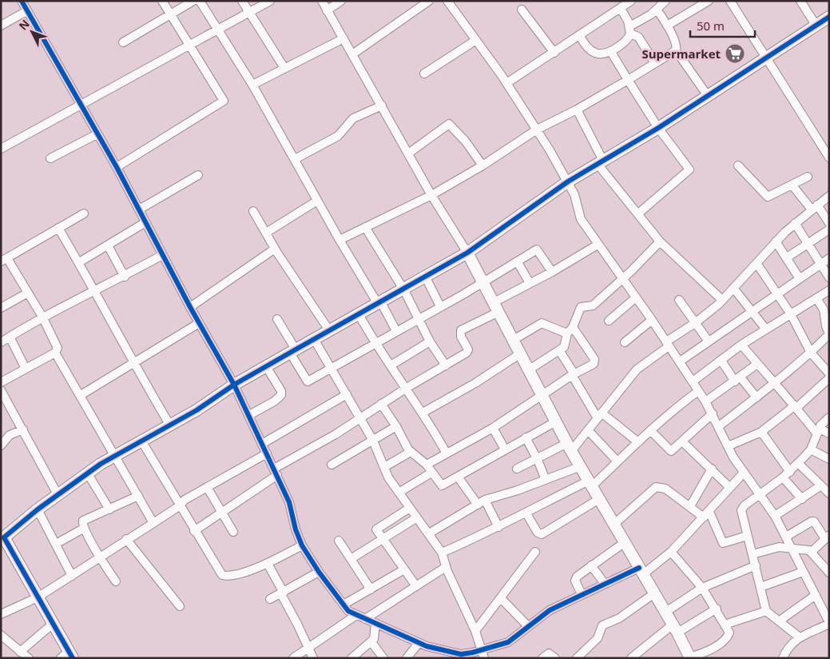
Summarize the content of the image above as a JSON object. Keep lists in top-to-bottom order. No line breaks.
{"places":{"supermarket":["Supermarket"]},"scale_bar":"50 m","north":"top left"}
